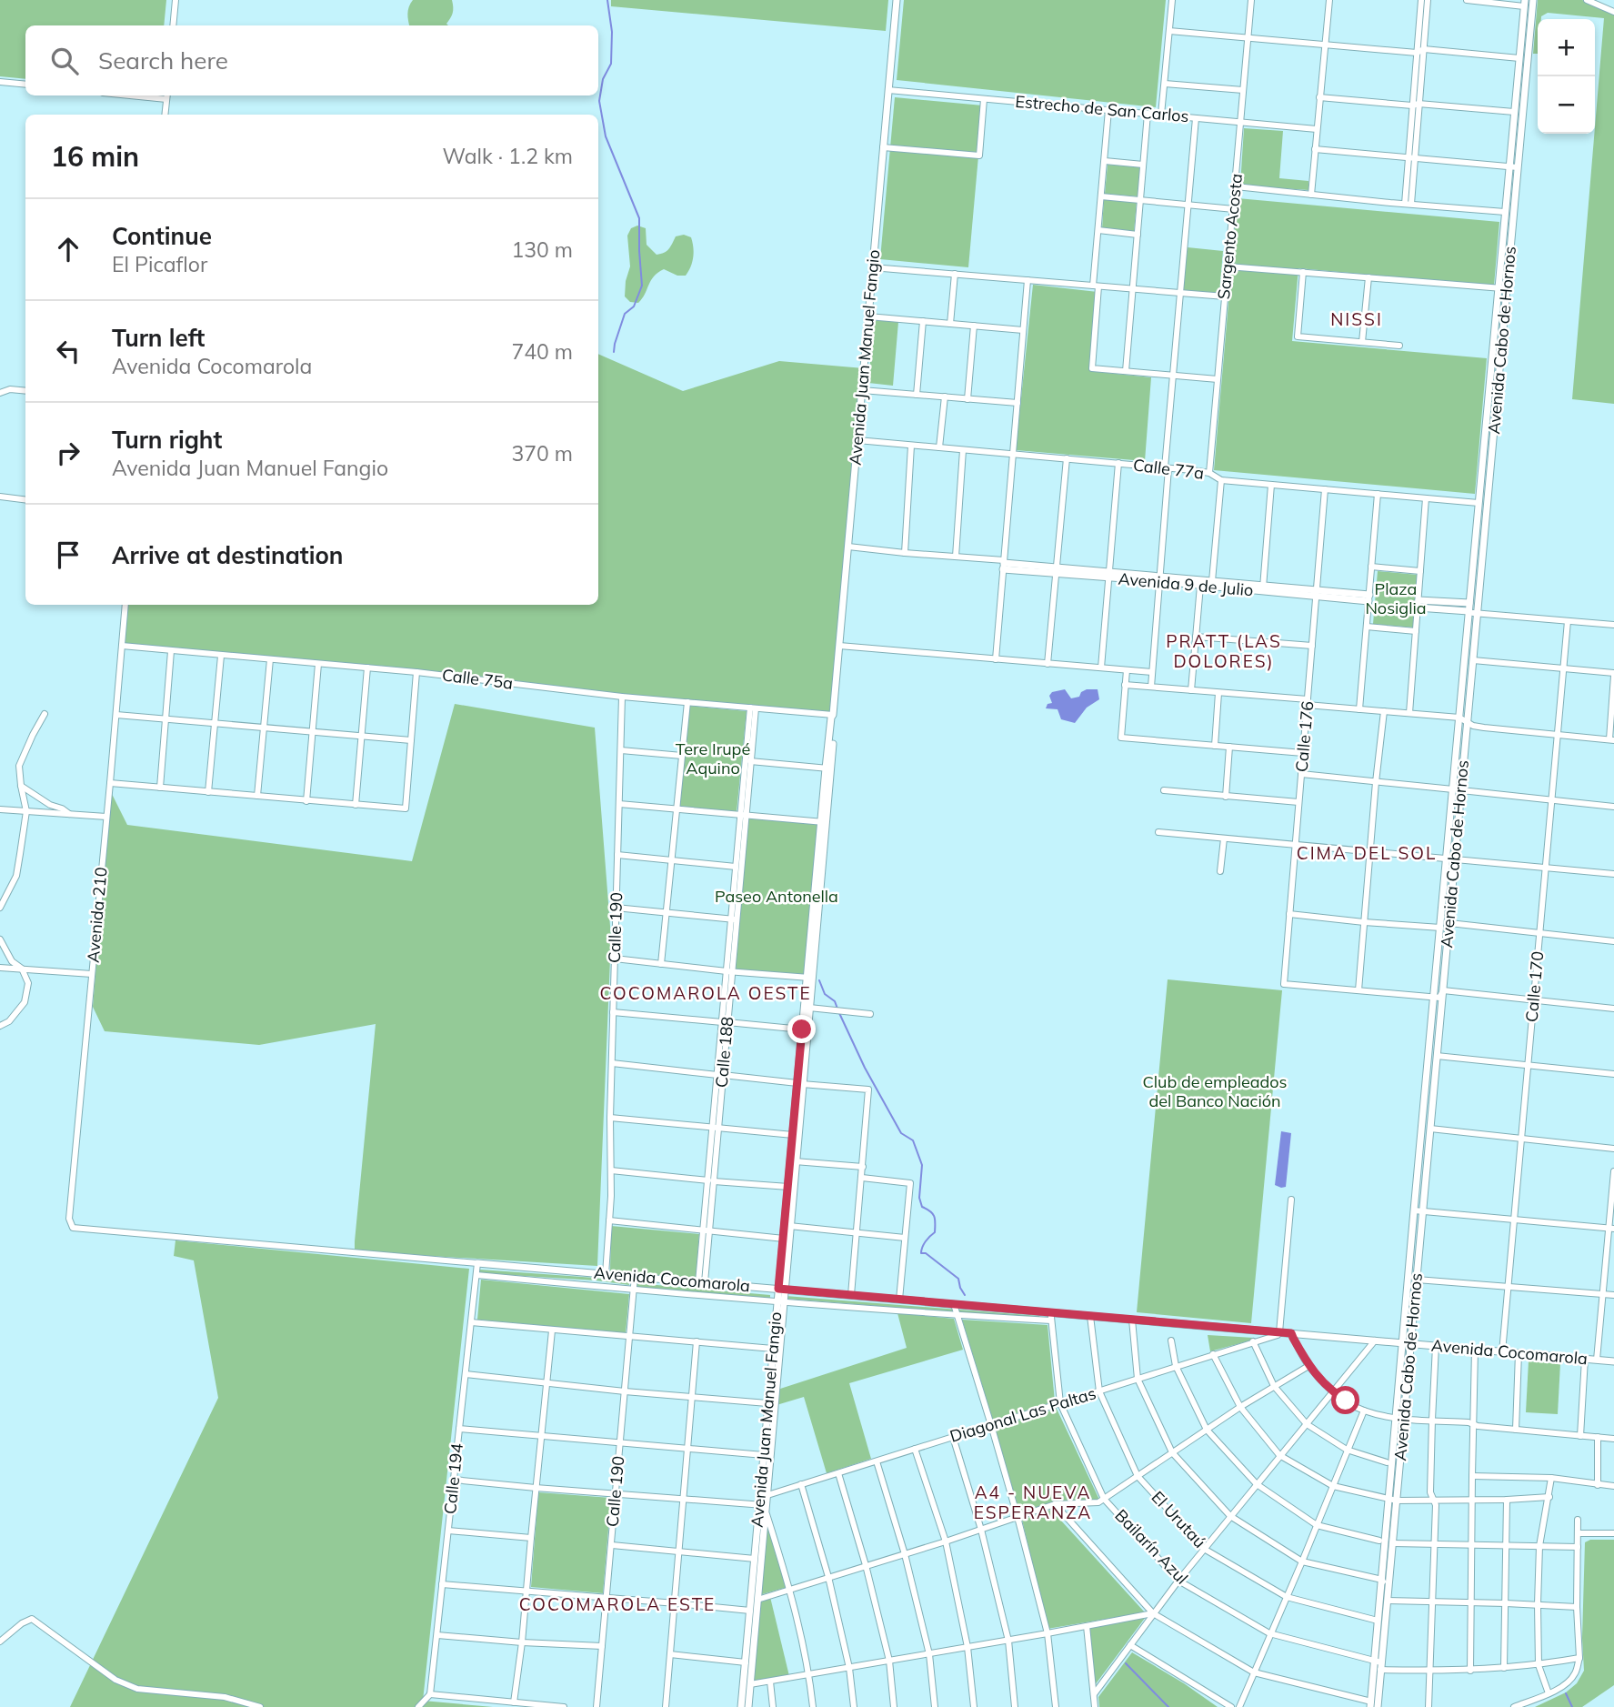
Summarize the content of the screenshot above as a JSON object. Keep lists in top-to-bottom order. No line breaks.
{"streets":{"main road":["Avenida Cabo de Hornos","Avenida Juan Manuel Fangio","Avenida 9 de Julio","Avenida Cocomarola"],"street":["Estrecho de San Carlos","Sargento Acosta","Calle 77a","Calle 75a","Calle 176","Avenida 210","Calle 190","Calle 170","Calle 188","Diagonal Las Paltas","Calle 194","El Urutaú","Bailarín Azul"]},"crossings":[["Estrecho de San Carlos","Sargento Acosta"],["Estrecho de San Carlos","Avenida Juan Manuel Fangio"],["Sargento Acosta","Calle 77a"],["Avenida Cabo de Hornos","Calle 77a"],["Avenida Cabo de Hornos","Avenida Cocomarola"],["Avenida Cabo de Hornos","El Urutaú"],["Avenida Cabo de Hornos","Bailarín Azul"],["Avenida Juan Manuel Fangio","Calle 77a"],["Avenida Juan Manuel Fangio","Calle 75a"],["Avenida Juan Manuel Fangio","Avenida Cocomarola"],["Avenida Juan Manuel Fangio","Diagonal Las Paltas"],["Calle 77a","Calle 176"],["Avenida 9 de Julio","Calle 176"],["Calle 75a","Avenida 210"],["Calle 75a","Calle 190"],["Calle 75a","Calle 188"],["Avenida 210","Avenida Cocomarola"],["Calle 190","Avenida Cocomarola"],["Calle 170","Avenida Cocomarola"],["Calle 188","Avenida Cocomarola"],["Avenida Cocomarola","Diagonal Las Paltas"],["Avenida Cocomarola","Calle 194"],["Avenida Cocomarola","El Urutaú"],["Avenida Cocomarola","Bailarín Azul"],["Diagonal Las Paltas","El Urutaú"],["Diagonal Las Paltas","Bailarín Azul"]],"districts":["NISSI","PRATT (LAS DOLORES)","CIMA DEL SOL","COCOMAROLA OESTE","A4 - NUEVA ESPERANZA","COCOMAROLA ESTE"],"parks":["Plaza Nosiglia","Tere Irupé Aquino","Paseo Antonella","Club de empleados del Banco Nación"],"page":{"map_buttons":["+","−"],"search":"Search here","heading":["16 min","Walk · 1.2 km"],"list":[["Continue","El Picaflor","130 m"],["Turn left","Avenida Cocomarola","740 m"],["Turn right","Avenida Juan Manuel Fangio","370 m"],"Arrive at destination"]}}
